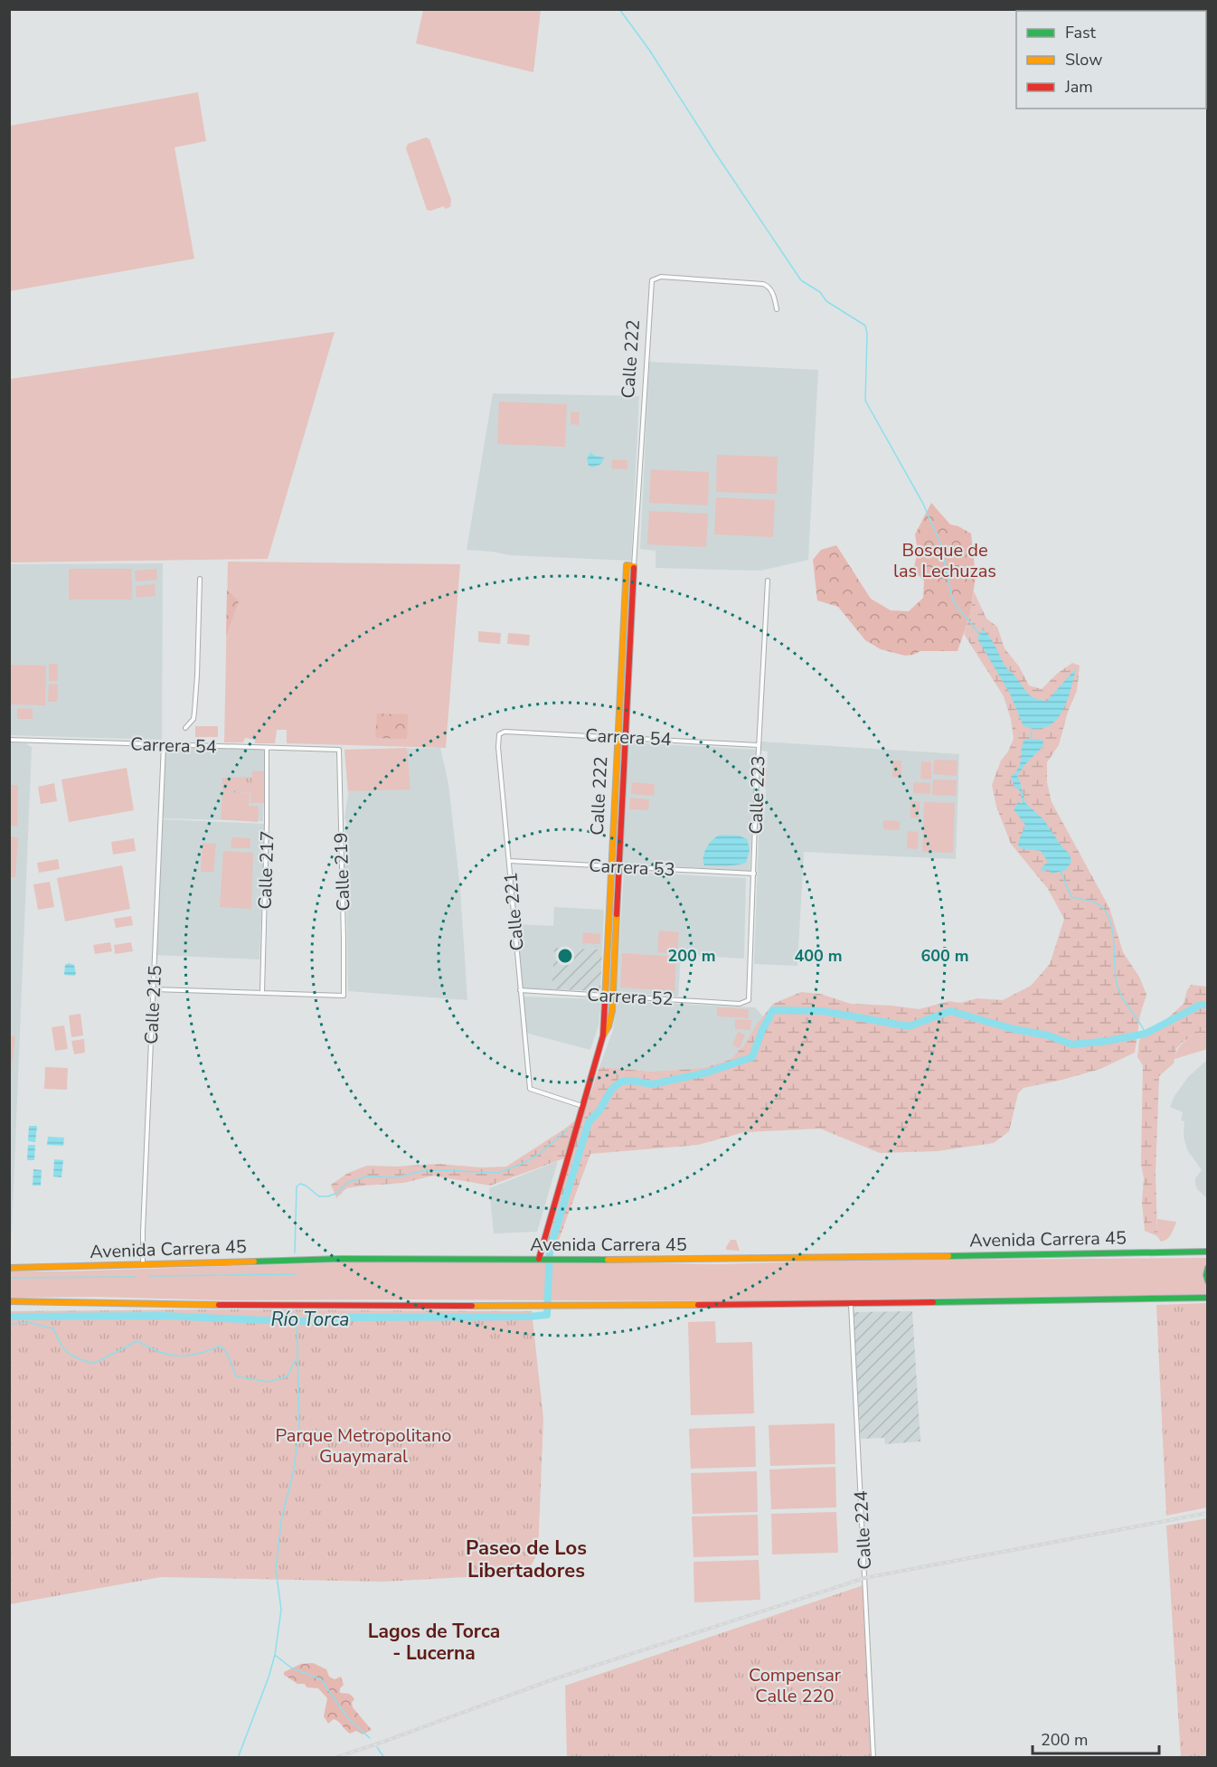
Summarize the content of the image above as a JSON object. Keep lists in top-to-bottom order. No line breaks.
{"streets":{"main road":["Calle 222","Avenida Carrera 45"],"street":["Carrera 54","Calle 223","Carrera 53","Calle 217","Calle 219","Calle 221","Carrera 52","Calle 215","Calle 224"]},"crossings":[["Calle 222","Carrera 54"],["Calle 222","Carrera 53"],["Calle 222","Calle 221"],["Calle 222","Carrera 52"],["Calle 222","Avenida Carrera 45"],["Carrera 54","Calle 223"],["Carrera 54","Calle 217"],["Carrera 54","Calle 219"],["Carrera 54","Calle 221"],["Carrera 54","Calle 215"],["Calle 223","Carrera 53"],["Calle 223","Carrera 52"],["Carrera 53","Calle 221"],["Calle 217","Calle 219"],["Calle 221","Carrera 52"],["Calle 215","Avenida Carrera 45"]],"districts":["Paseo de Los Libertadores","Lagos de Torca - Lucerna"],"water":["Río Torca"],"parks":["Bosque de las Lechuzas","Parque Metropolitano Guaymaral","Compensar Calle 220"],"legend":["Fast","Slow","Jam"],"scale_bar":"200 m","rings":["200 m","400 m","600 m"]}
